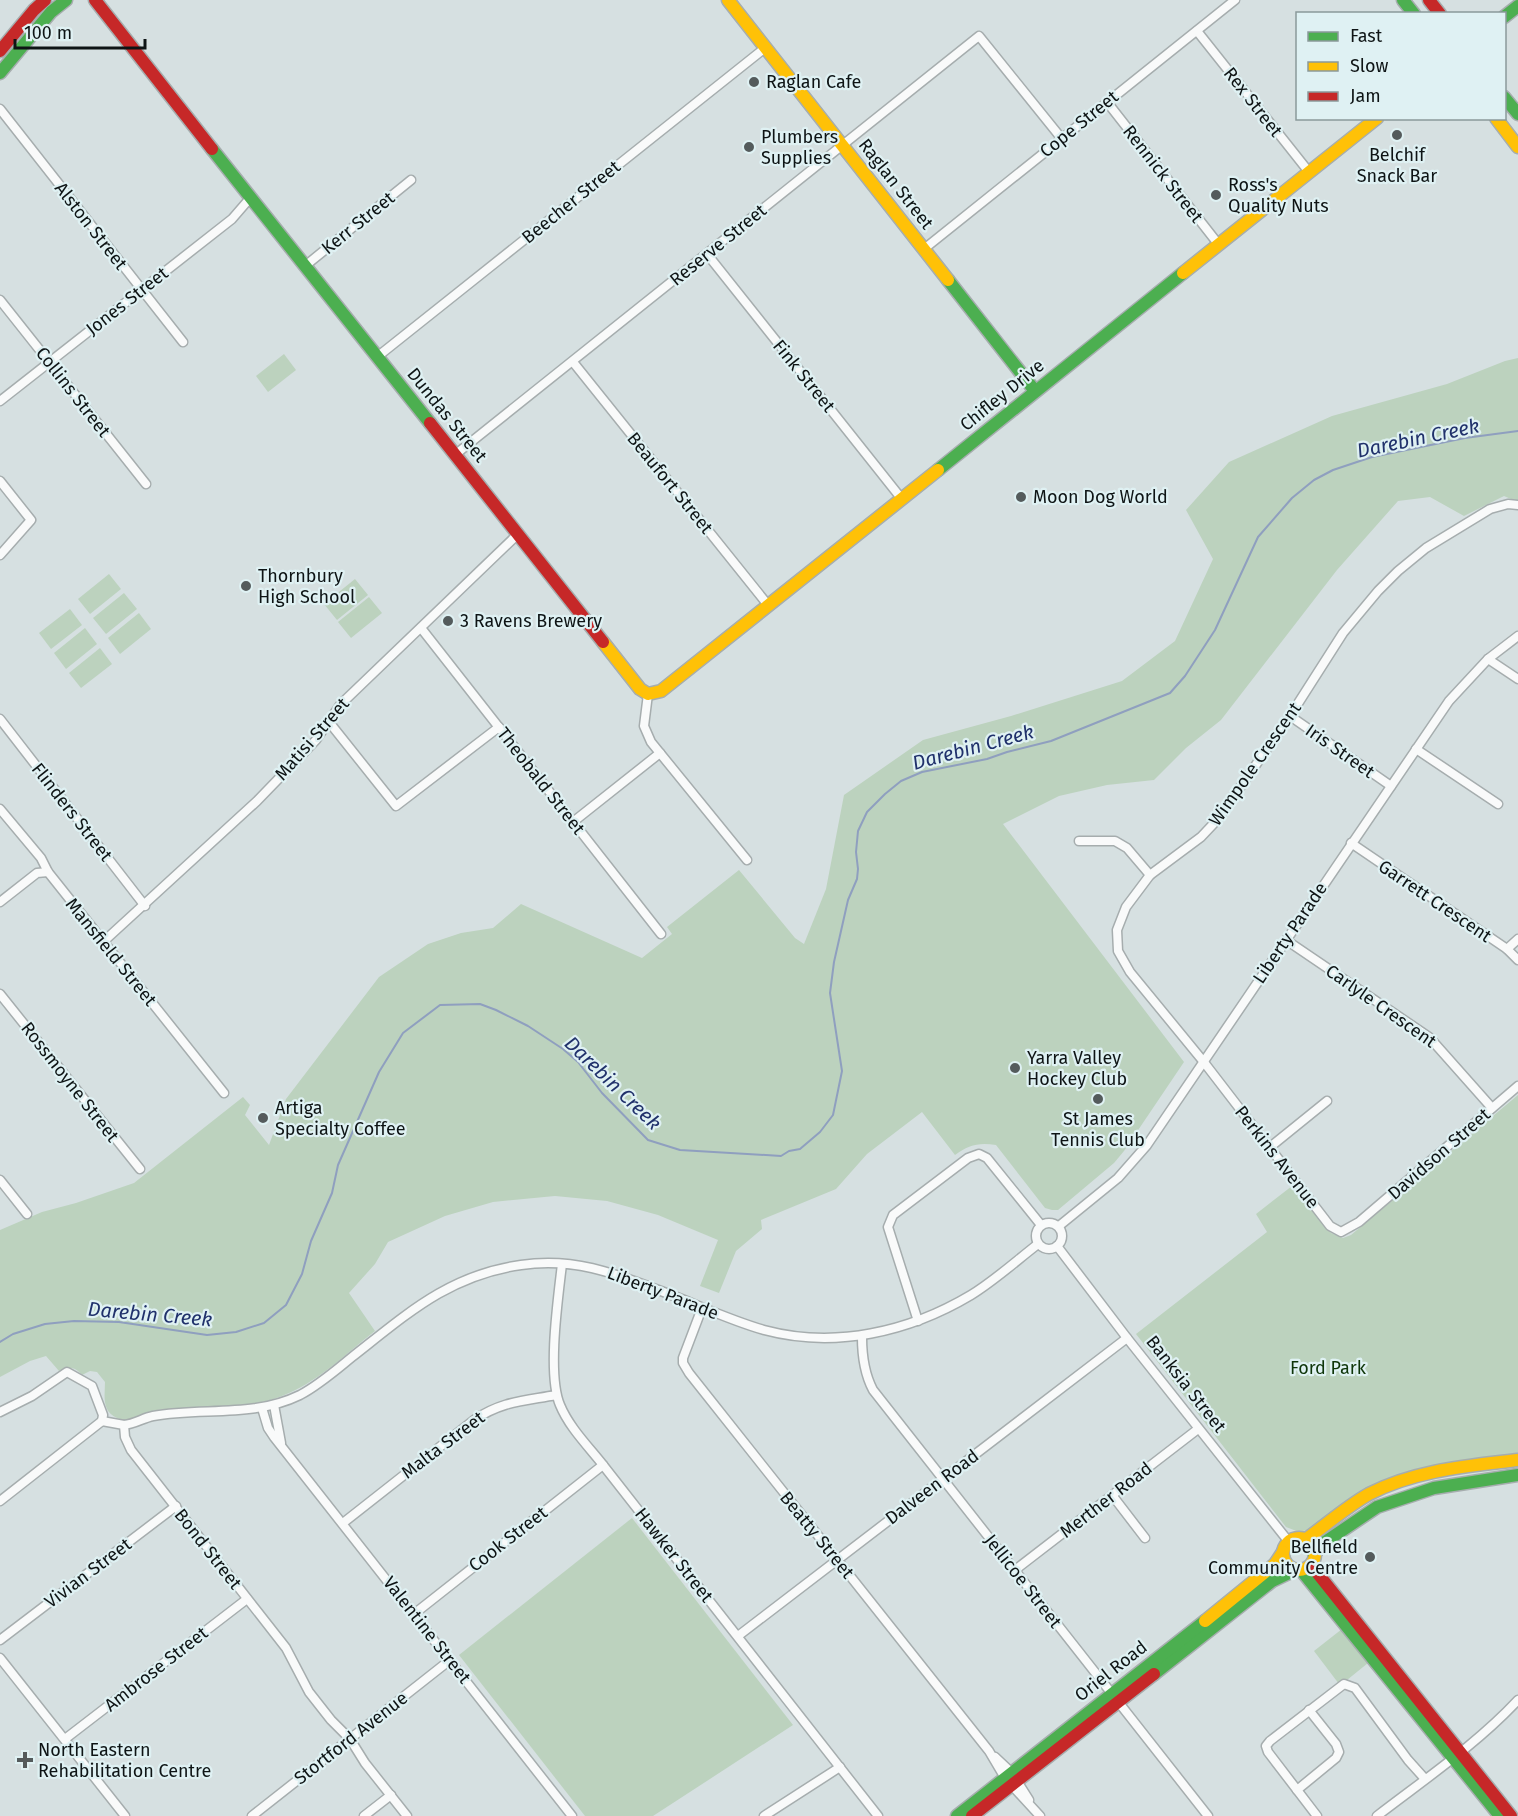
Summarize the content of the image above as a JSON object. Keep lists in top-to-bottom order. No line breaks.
{"streets":{"main road":["Raglan Street","Chifley Drive","Dundas Street","Oriel Road"],"street":["Rex Street","Cope Street","Rennick Street","Beecher Street","Kerr Street","Alston Street","Reserve Street","Jones Street","Fink Street","Collins Street","Beaufort Street","Matisi Street","Iris Street","Wimpole Crescent","Theobald Street","Flinders Street","Garrett Crescent","Liberty Parade","Mansfield Street","Carlyle Crescent","Rossmoyne Street","Davidson Street","Perkins Avenue","Banksia Street","Malta Street","Dalveen Road","Merther Road","Beatty Street","Cook Street","Bond Street","Hawker Street","Vivian Street","Jellicoe Street","Valentine Street","Ambrose Street","Stortford Avenue"]},"crossings":[["Rex Street","Cope Street"],["Rex Street","Chifley Drive"],["Cope Street","Rennick Street"],["Cope Street","Raglan Street"],["Cope Street","Reserve Street"],["Rennick Street","Chifley Drive"],["Raglan Street","Beecher Street"],["Raglan Street","Reserve Street"],["Raglan Street","Chifley Drive"],["Beecher Street","Dundas Street"],["Kerr Street","Dundas Street"],["Alston Street","Jones Street"],["Reserve Street","Fink Street"],["Reserve Street","Dundas Street"],["Reserve Street","Beaufort Street"],["Jones Street","Collins Street"],["Jones Street","Dundas Street"],["Fink Street","Chifley Drive"],["Chifley Drive","Dundas Street"],["Chifley Drive","Beaufort Street"],["Dundas Street","Matisi Street"],["Matisi Street","Theobald Street"],["Matisi Street","Flinders Street"],["Matisi Street","Mansfield Street"],["Iris Street","Wimpole Crescent"],["Iris Street","Liberty Parade"],["Wimpole Crescent","Liberty Parade"],["Wimpole Crescent","Perkins Avenue"],["Garrett Crescent","Liberty Parade"],["Liberty Parade","Carlyle Crescent"],["Liberty Parade","Perkins Avenue"],["Liberty Parade","Banksia Street"],["Liberty Parade","Beatty Street"],["Liberty Parade","Bond Street"],["Liberty Parade","Hawker Street"],["Liberty Parade","Jellicoe Street"],["Liberty Parade","Valentine Street"],["Carlyle Crescent","Davidson Street"],["Davidson Street","Perkins Avenue"],["Banksia Street","Dalveen Road"],["Banksia Street","Merther Road"],["Banksia Street","Oriel Road"],["Malta Street","Hawker Street"],["Malta Street","Valentine Street"],["Dalveen Road","Beatty Street"],["Dalveen Road","Hawker Street"],["Dalveen Road","Jellicoe Street"],["Merther Road","Jellicoe Street"],["Beatty Street","Oriel Road"],["Cook Street","Hawker Street"],["Cook Street","Valentine Street"],["Bond Street","Vivian Street"],["Bond Street","Ambrose Street"],["Bond Street","Stortford Avenue"],["Jellicoe Street","Oriel Road"],["Valentine Street","Stortford Avenue"]],"water":["Darebin Creek"],"parks":["Ford Park"],"places":{"other":["Raglan Cafe","Belchif Snack Bar","Plumbers Supplies","Ross's Quality Nuts","Moon Dog World","Thornbury High School","3 Ravens Brewery","Yarra Valley Hockey Club","St James Tennis Club","Artiga Specialty Coffee","Bellfield Community Centre"],"health":["North Eastern Rehabilitation Centre"]},"legend":["Fast","Slow","Jam"],"scale_bar":"100 m"}
